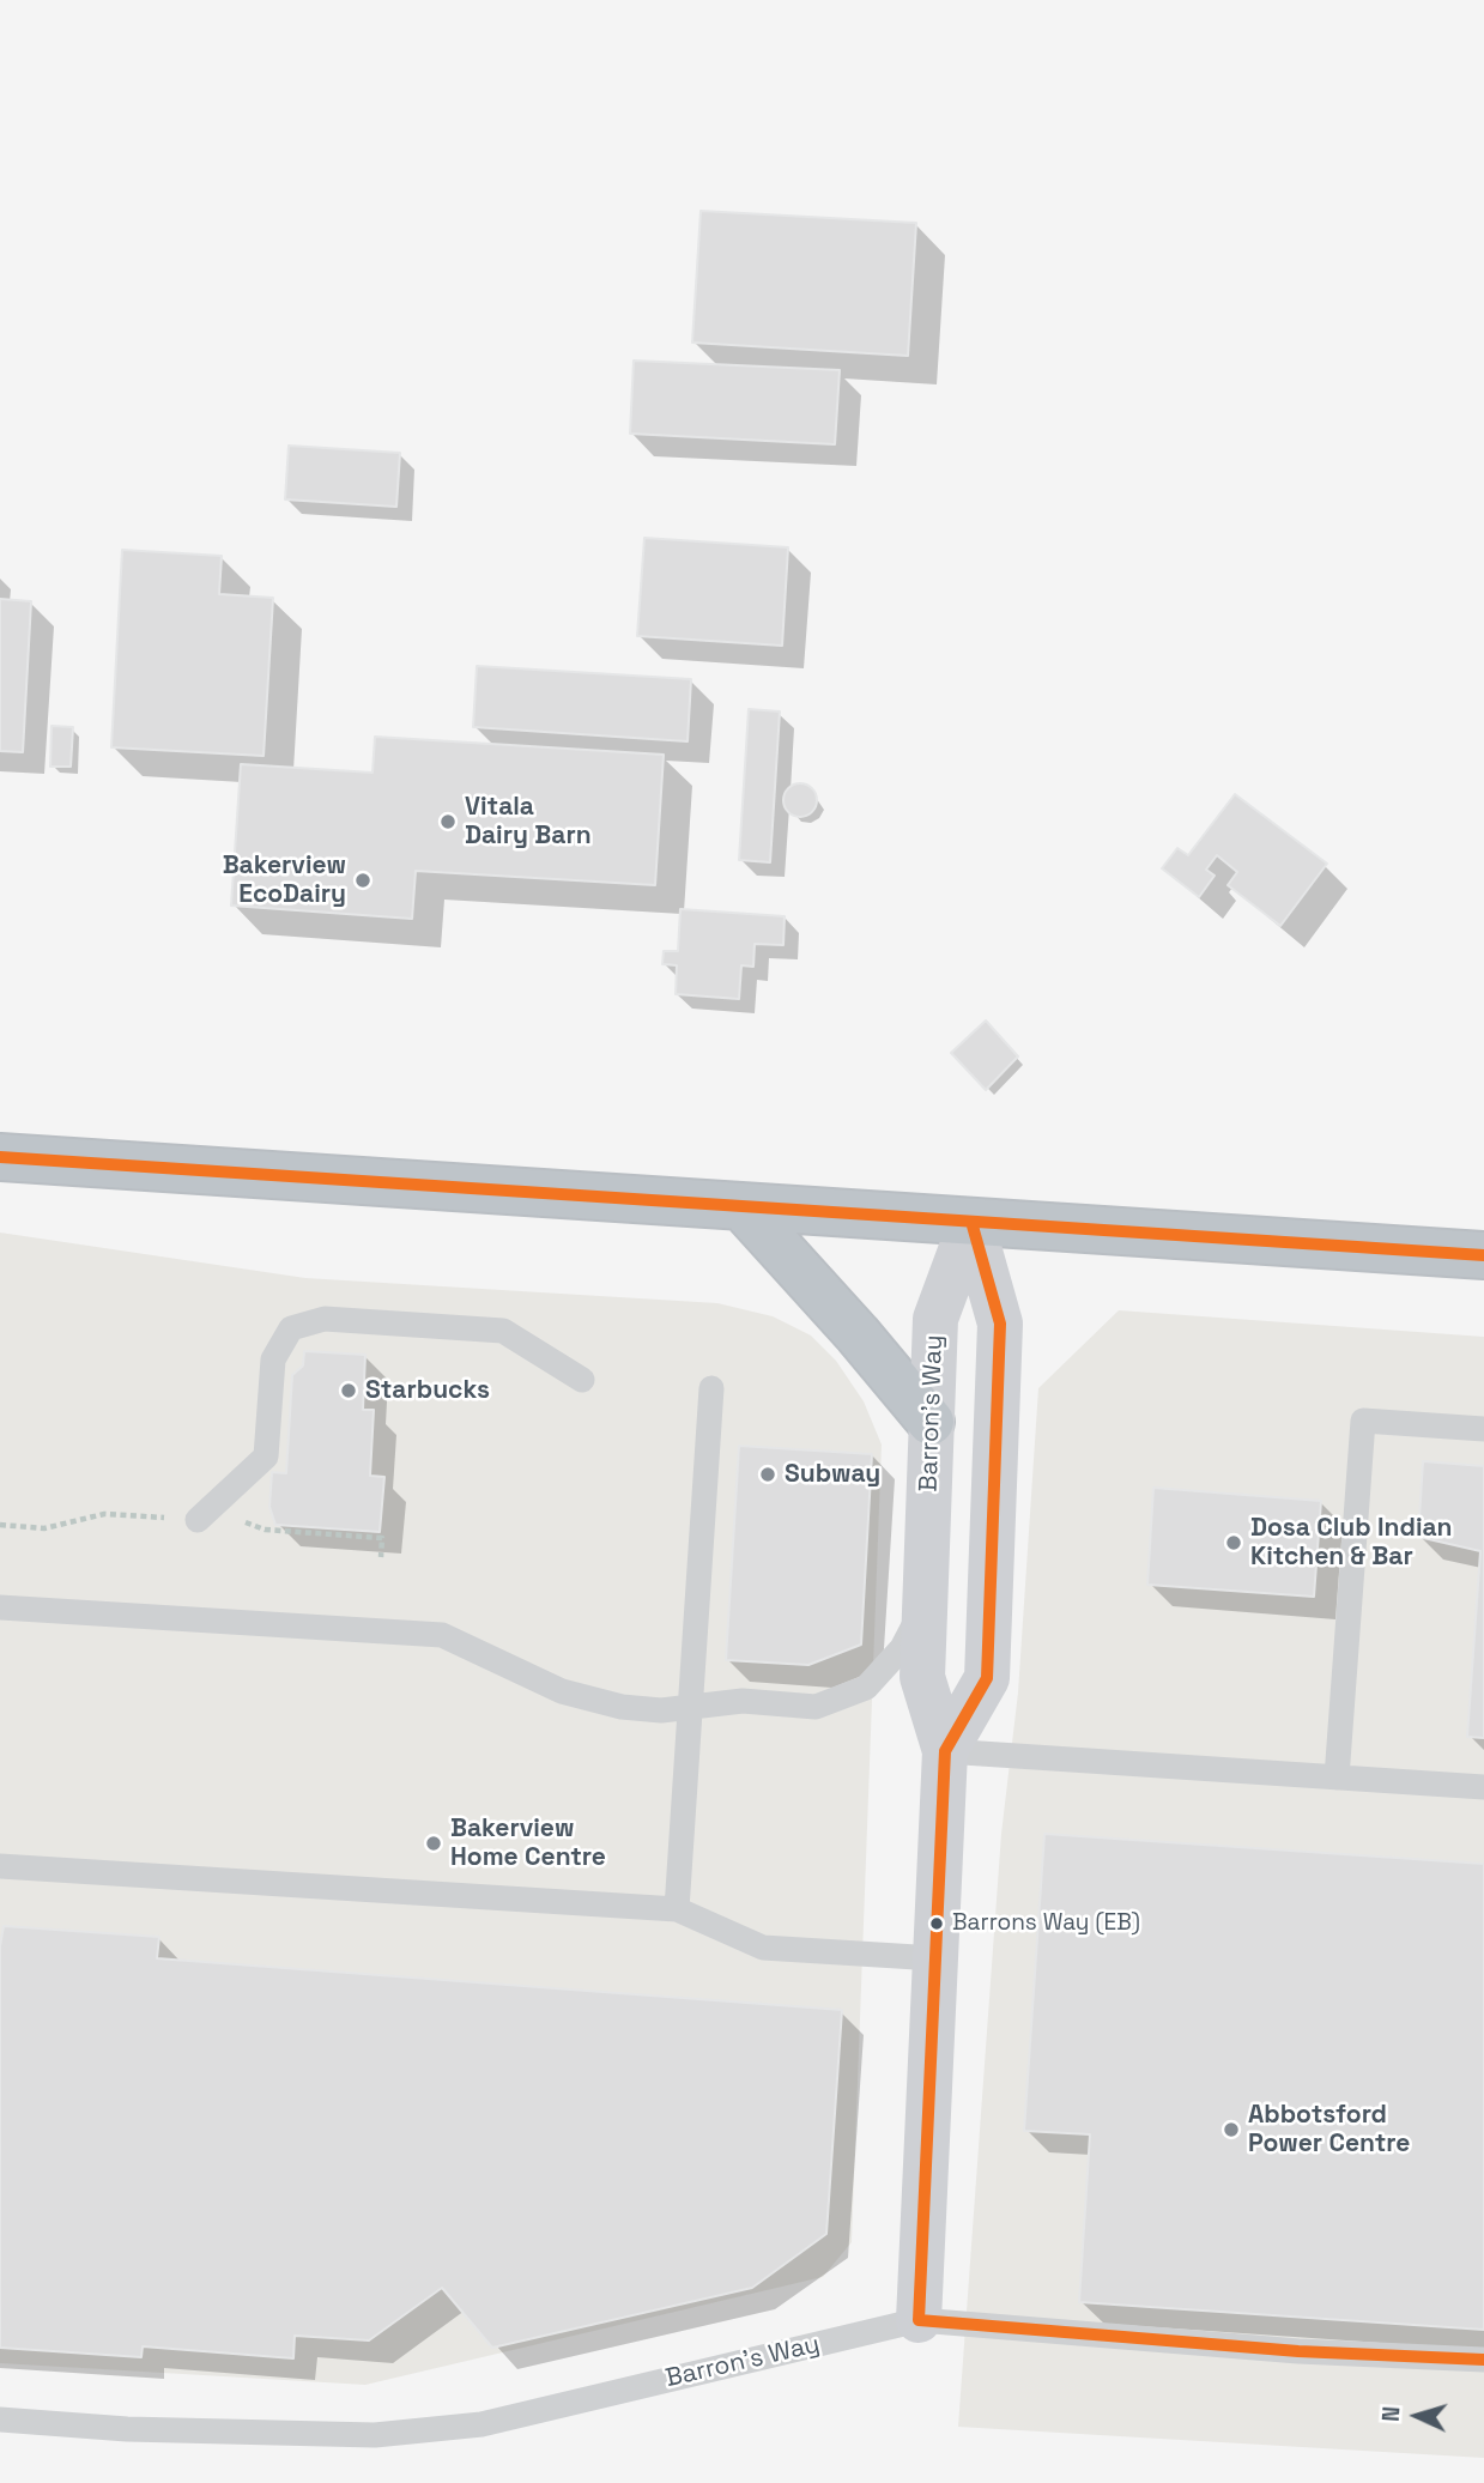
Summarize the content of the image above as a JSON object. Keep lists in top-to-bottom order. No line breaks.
{"streets":{"street":["Barron's Way"]},"places":["Vitala Dairy Barn","Bakerview EcoDairy","Starbucks","Subway","Dosa Club Indian Kitchen & Bar","Bakerview Home Centre","Barrons Way (EB)","Abbotsford Power Centre"],"north":"left"}
